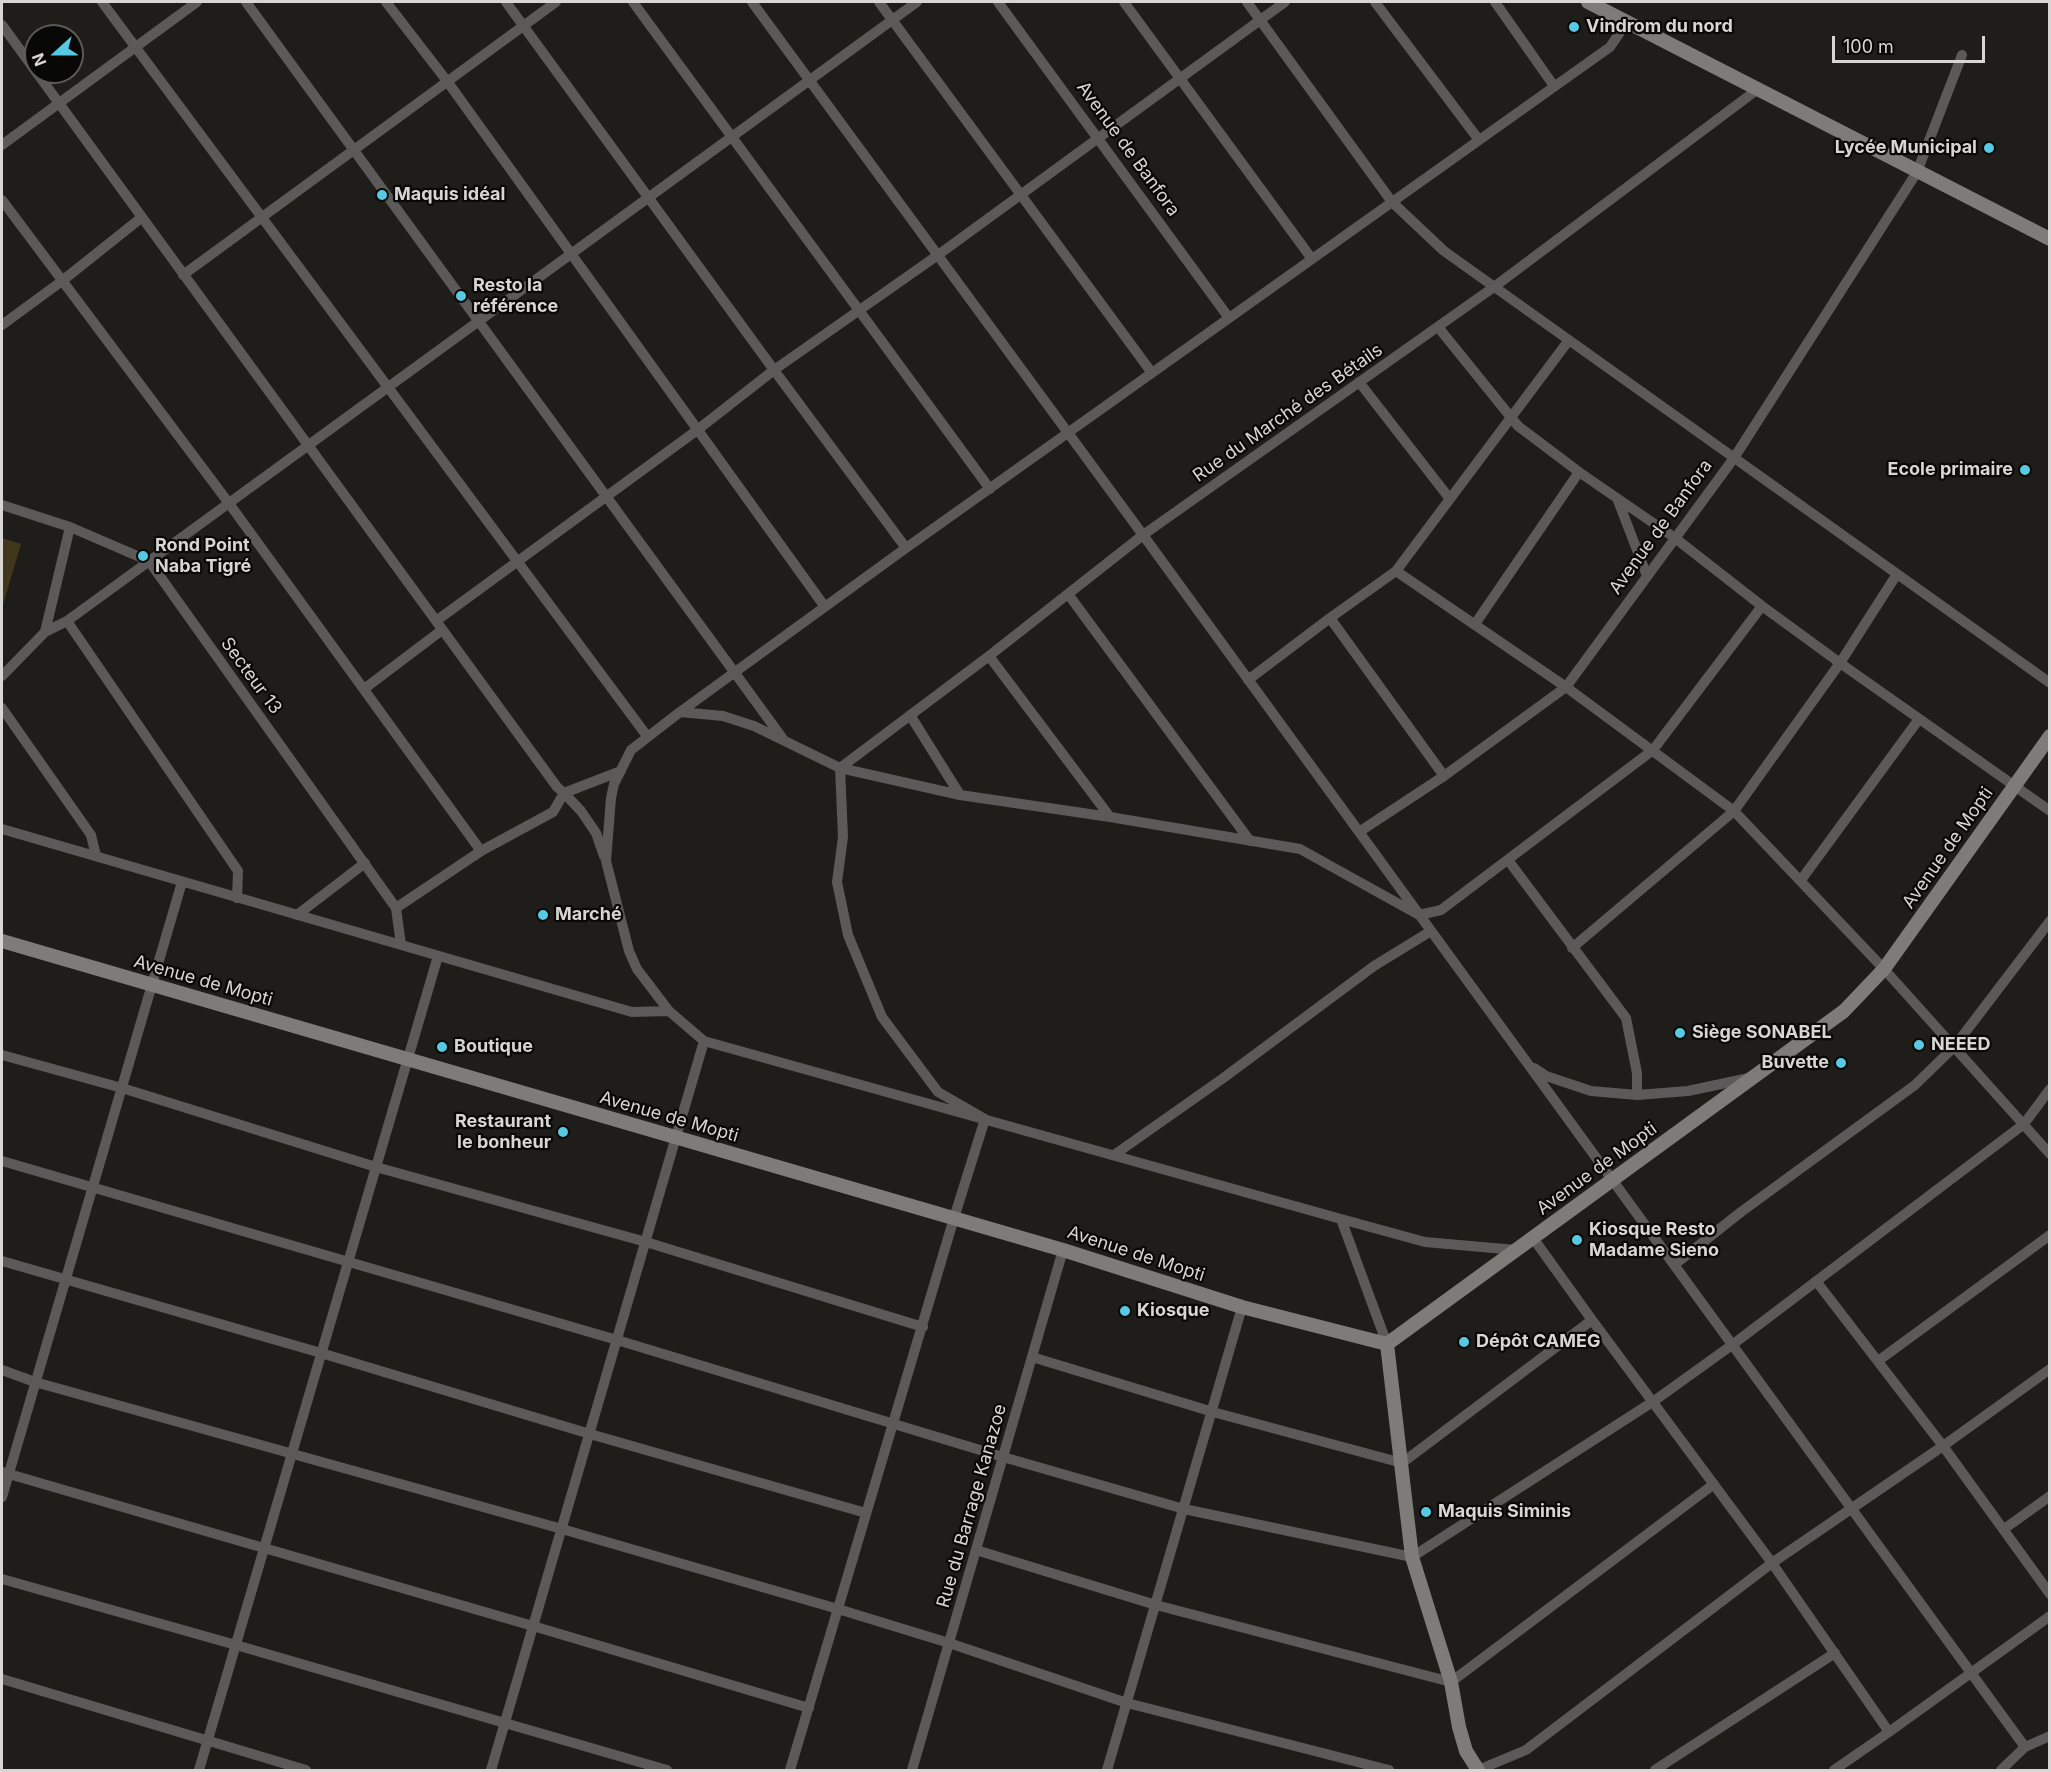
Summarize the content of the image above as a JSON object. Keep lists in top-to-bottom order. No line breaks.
{"streets":{"street":["Avenue de Banfora","Rue du Marché des Bétails","Secteur 13","Avenue de Mopti","Rue du Barrage Kanazoe"]},"crossings":[["Avenue de Mopti","Rue du Barrage Kanazoe"]],"places":["Vindrom du nord","Lycée Municipal","Maquis idéal","Resto la référence","Ecole primaire","Rond Point Naba Tigré","Marché","Siège SONABEL","NEEED","Boutique","Buvette","Restaurant le bonheur","Kiosque Resto Madame Sieno","Kiosque","Dépôt CAMEG","Maquis Siminis"],"scale_bar":"100 m","north":"left"}
